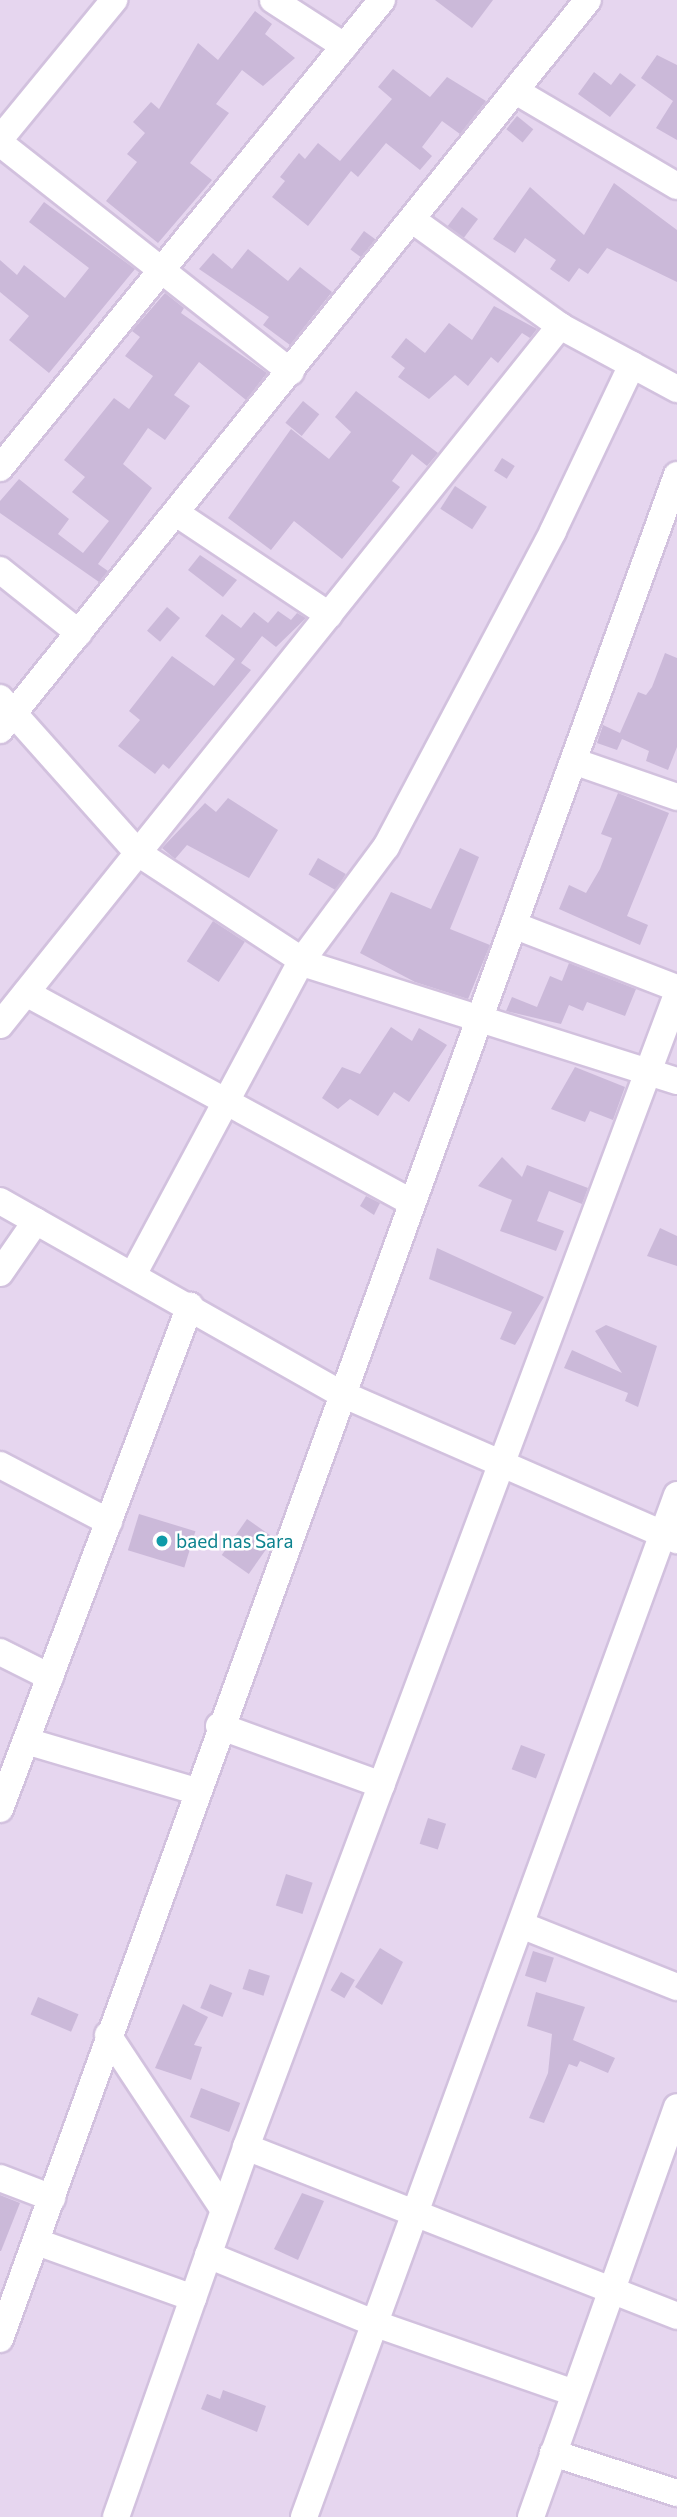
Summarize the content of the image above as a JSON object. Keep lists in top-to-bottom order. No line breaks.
{"places":["baed nas Sara"]}
